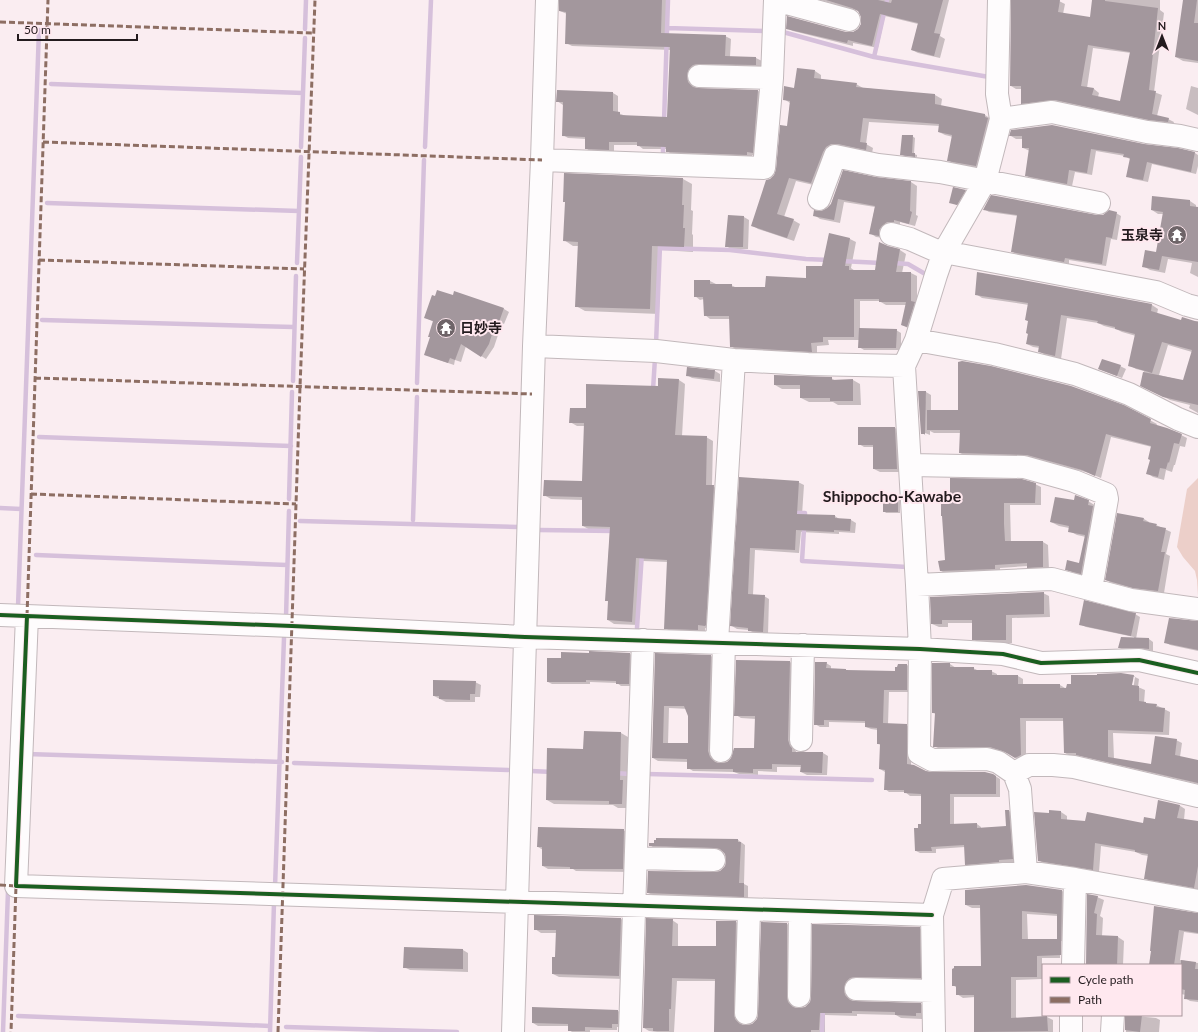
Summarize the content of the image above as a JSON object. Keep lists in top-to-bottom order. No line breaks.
{"districts":["Shippocho-Kawabe"],"places":{"temple":["玉泉寺","日妙寺"]},"legend":["Cycle path","Path"],"scale_bar":"50 m","north":"top"}
